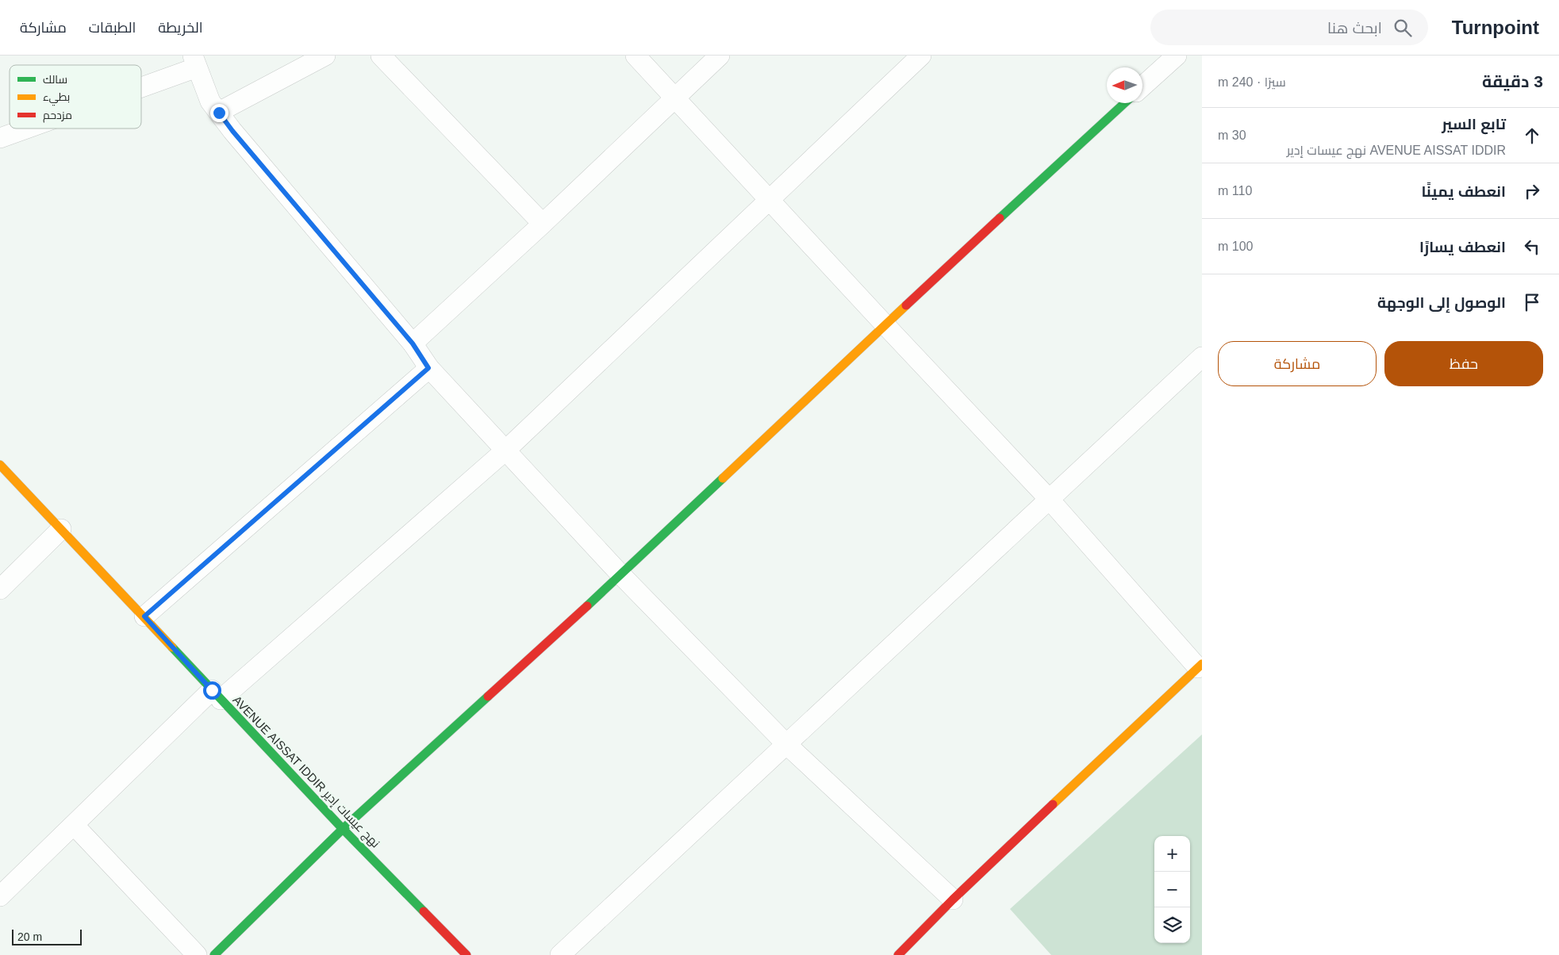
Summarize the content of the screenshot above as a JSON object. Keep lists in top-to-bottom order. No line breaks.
{"streets":{"street":["AVENUE AISSAT IDDIR نهج عيسات إدير"]},"legend":["سالك","بطيء","مزدحم"],"scale_bar":"20 m","north":"left","page":{"header":"Turnpoint","search":"ابحث هنا","nav":["الخريطة","الطبقات","مشاركة"],"heading":["3 دقيقة","سيرًا · 240 m"],"list":[["تابع السير","AVENUE AISSAT IDDIR نهج عيسات إدير","30 m"],["انعطف يمينًا","110 m"],["انعطف يسارًا","100 m"],"الوصول إلى الوجهة"],"buttons":["حفظ","مشاركة"],"map_buttons":["+","−"],"scale":"20 m"}}
